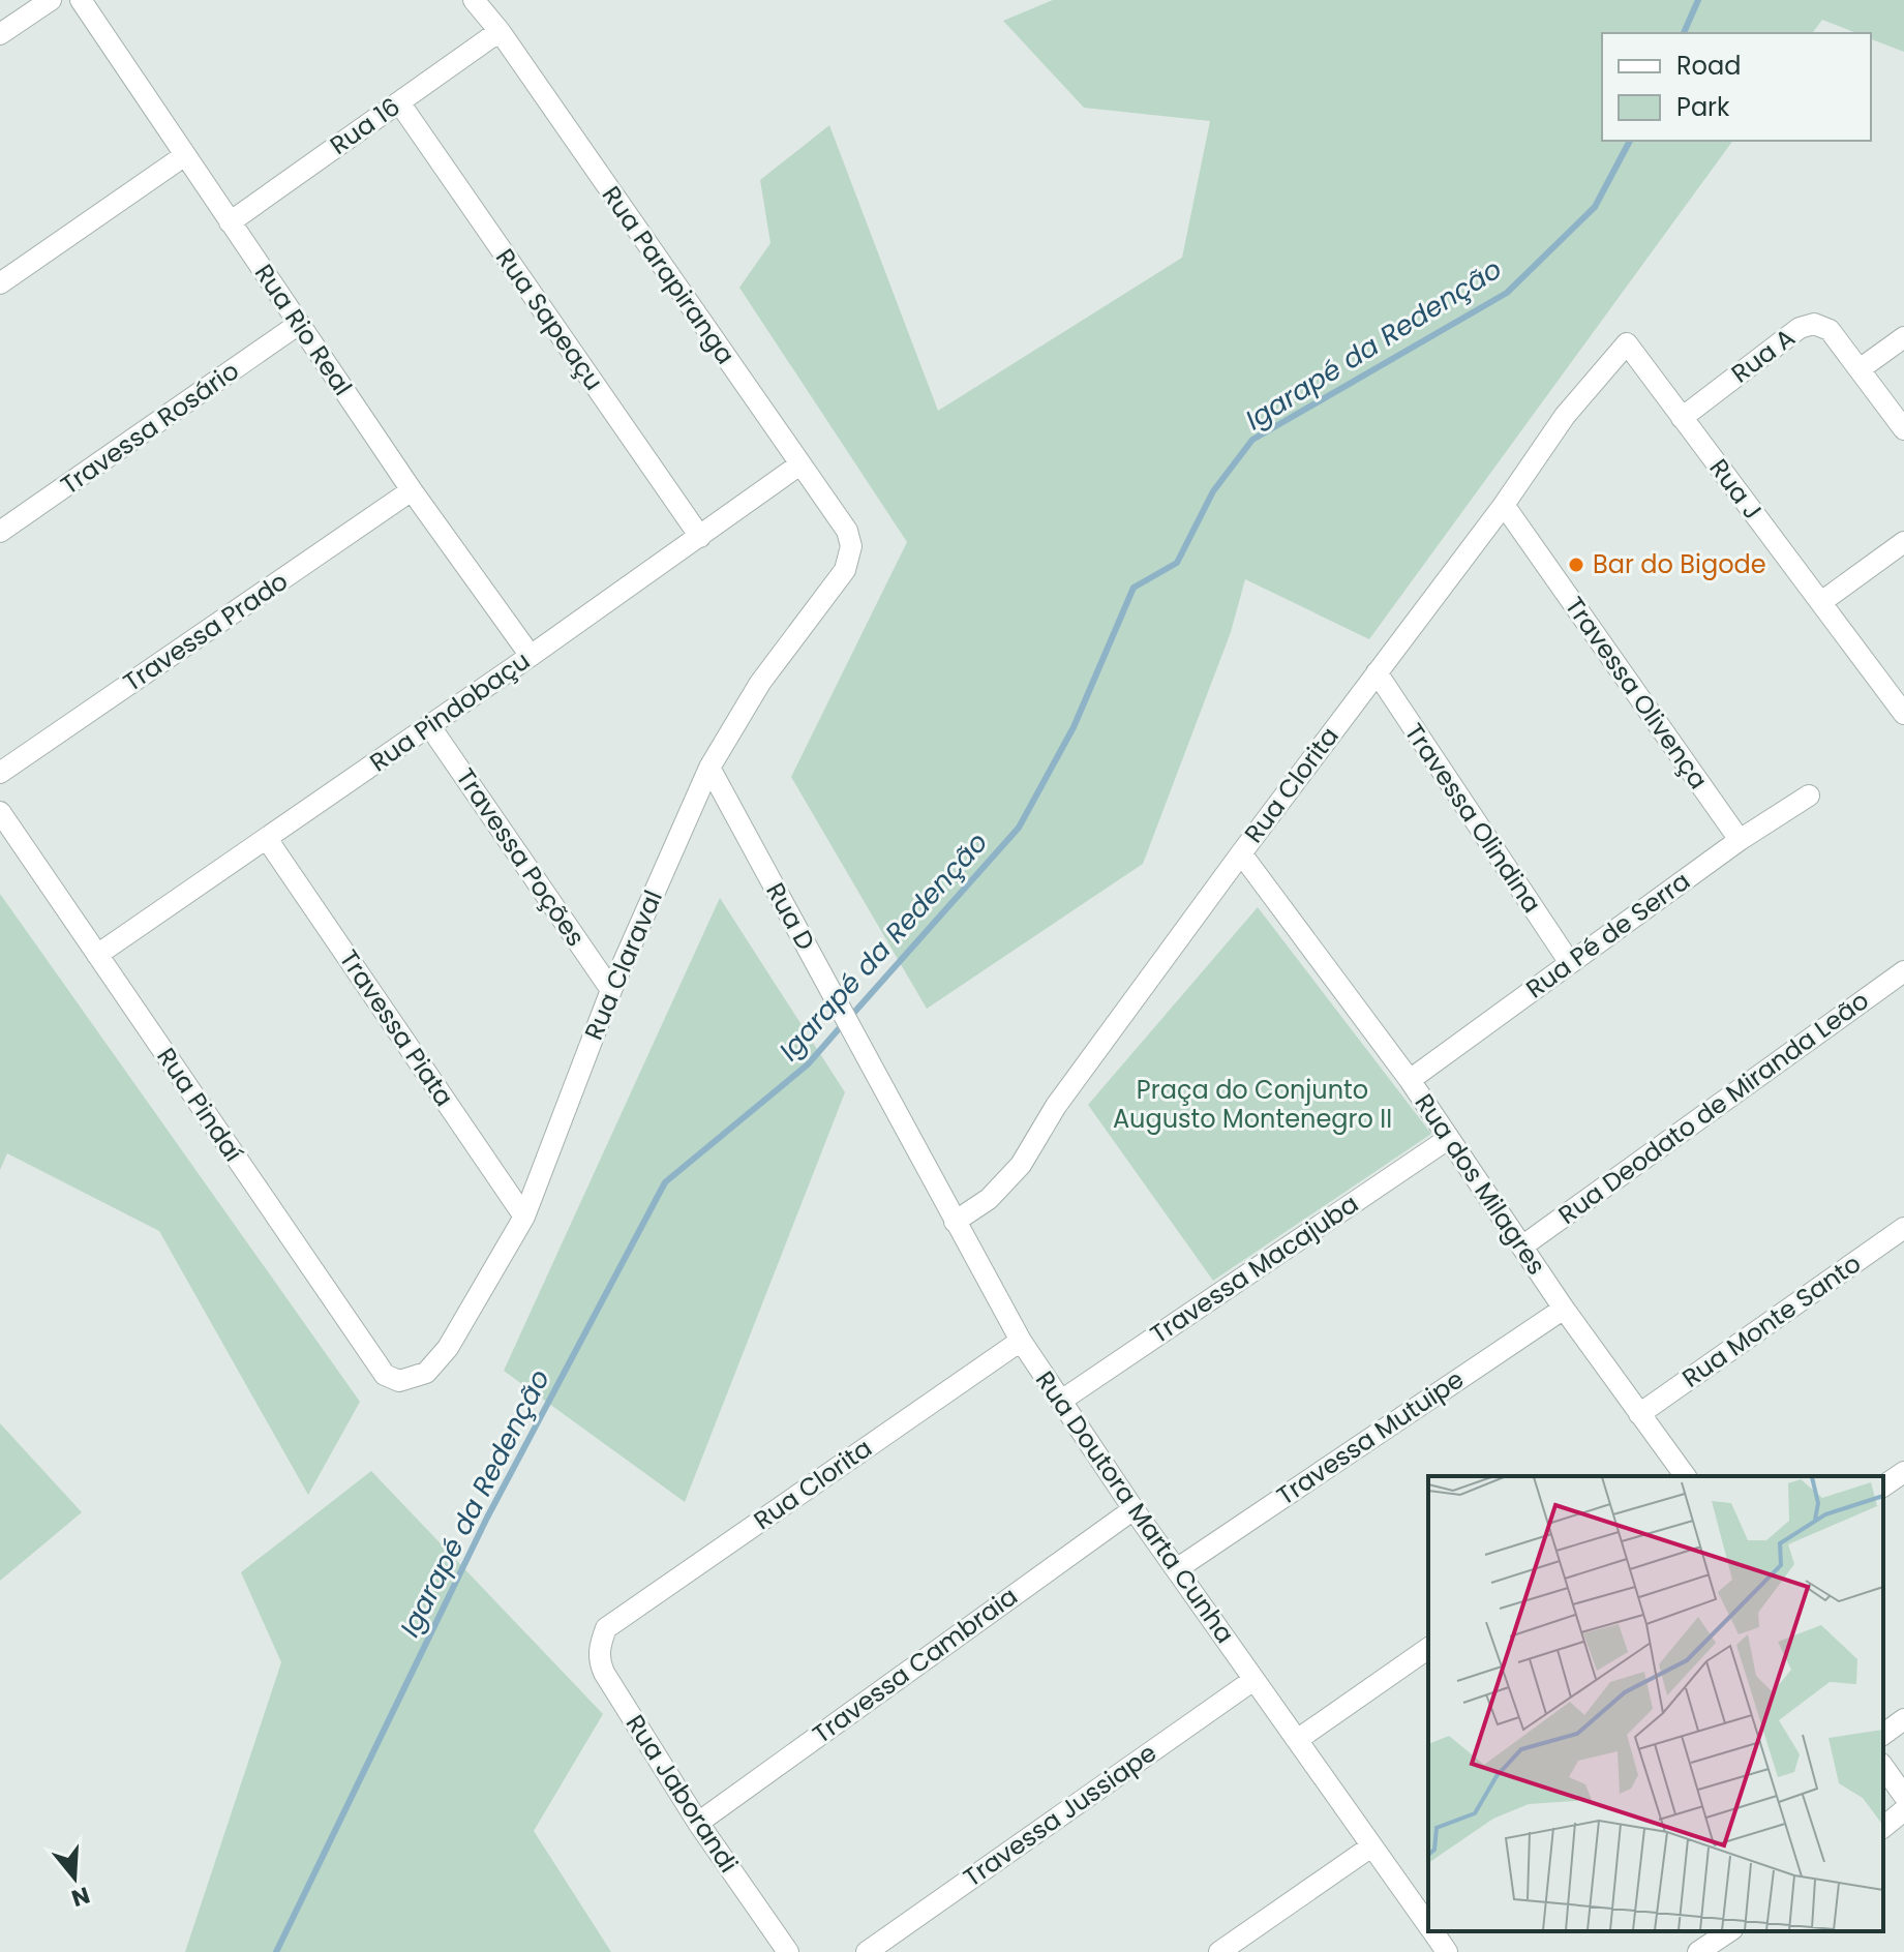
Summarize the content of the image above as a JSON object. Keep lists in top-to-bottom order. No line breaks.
{"streets":{"street":["Rua 16","Rua Parapiranga","Rua Sapeaçu","Rua Rio Real","Rua A","Travessa Rosário","Rua J","Travessa Prado","Travessa Olivença","Rua Pindobaçu","Rua Clorita","Travessa Olindina","Travessa Poções","Rua D","Rua Pé de Serra","Rua Claraval","Travessa Piata","Rua Pindaí","Rua Deodato de Miranda Leão","Rua dos Milagres","Travessa Macajuba","Rua Monte Santo","Travessa Mutuipe","Rua Doutora Marta Cunha","Travessa Cambraia","Rua Jaborandi","Travessa Jussiape"]},"crossings":[["Rua 16","Rua Parapiranga"],["Rua 16","Rua Sapeaçu"],["Rua 16","Rua Rio Real"],["Rua Parapiranga","Rua Pindobaçu"],["Rua Parapiranga","Rua Claraval"],["Rua Sapeaçu","Rua Pindobaçu"],["Rua Rio Real","Travessa Rosário"],["Rua Rio Real","Travessa Prado"],["Rua Rio Real","Rua Pindobaçu"],["Rua A","Rua J"],["Rua J","Rua Clorita"],["Travessa Olivença","Rua Clorita"],["Travessa Olivença","Rua Pé de Serra"],["Rua Pindobaçu","Travessa Poções"],["Rua Pindobaçu","Travessa Piata"],["Rua Pindobaçu","Rua Pindaí"],["Rua Clorita","Travessa Olindina"],["Rua Clorita","Rua dos Milagres"],["Rua Clorita","Rua Doutora Marta Cunha"],["Rua Clorita","Rua Jaborandi"],["Travessa Olindina","Rua Pé de Serra"],["Travessa Poções","Rua Claraval"],["Rua D","Rua Claraval"],["Rua D","Rua Doutora Marta Cunha"],["Rua Pé de Serra","Rua dos Milagres"],["Rua Claraval","Travessa Piata"],["Rua Claraval","Rua Pindaí"],["Rua Deodato de Miranda Leão","Rua dos Milagres"],["Rua dos Milagres","Travessa Macajuba"],["Rua dos Milagres","Rua Monte Santo"],["Rua dos Milagres","Travessa Mutuipe"],["Travessa Macajuba","Rua Doutora Marta Cunha"],["Travessa Mutuipe","Rua Doutora Marta Cunha"],["Rua Doutora Marta Cunha","Travessa Cambraia"],["Rua Doutora Marta Cunha","Travessa Jussiape"],["Travessa Cambraia","Rua Jaborandi"]],"water":["Igarapé da Redenção"],"parks":["Praça do Conjunto Augusto Montenegro II"],"places":["Bar do Bigode"],"legend":["Road","Park"],"north":"bottom"}
